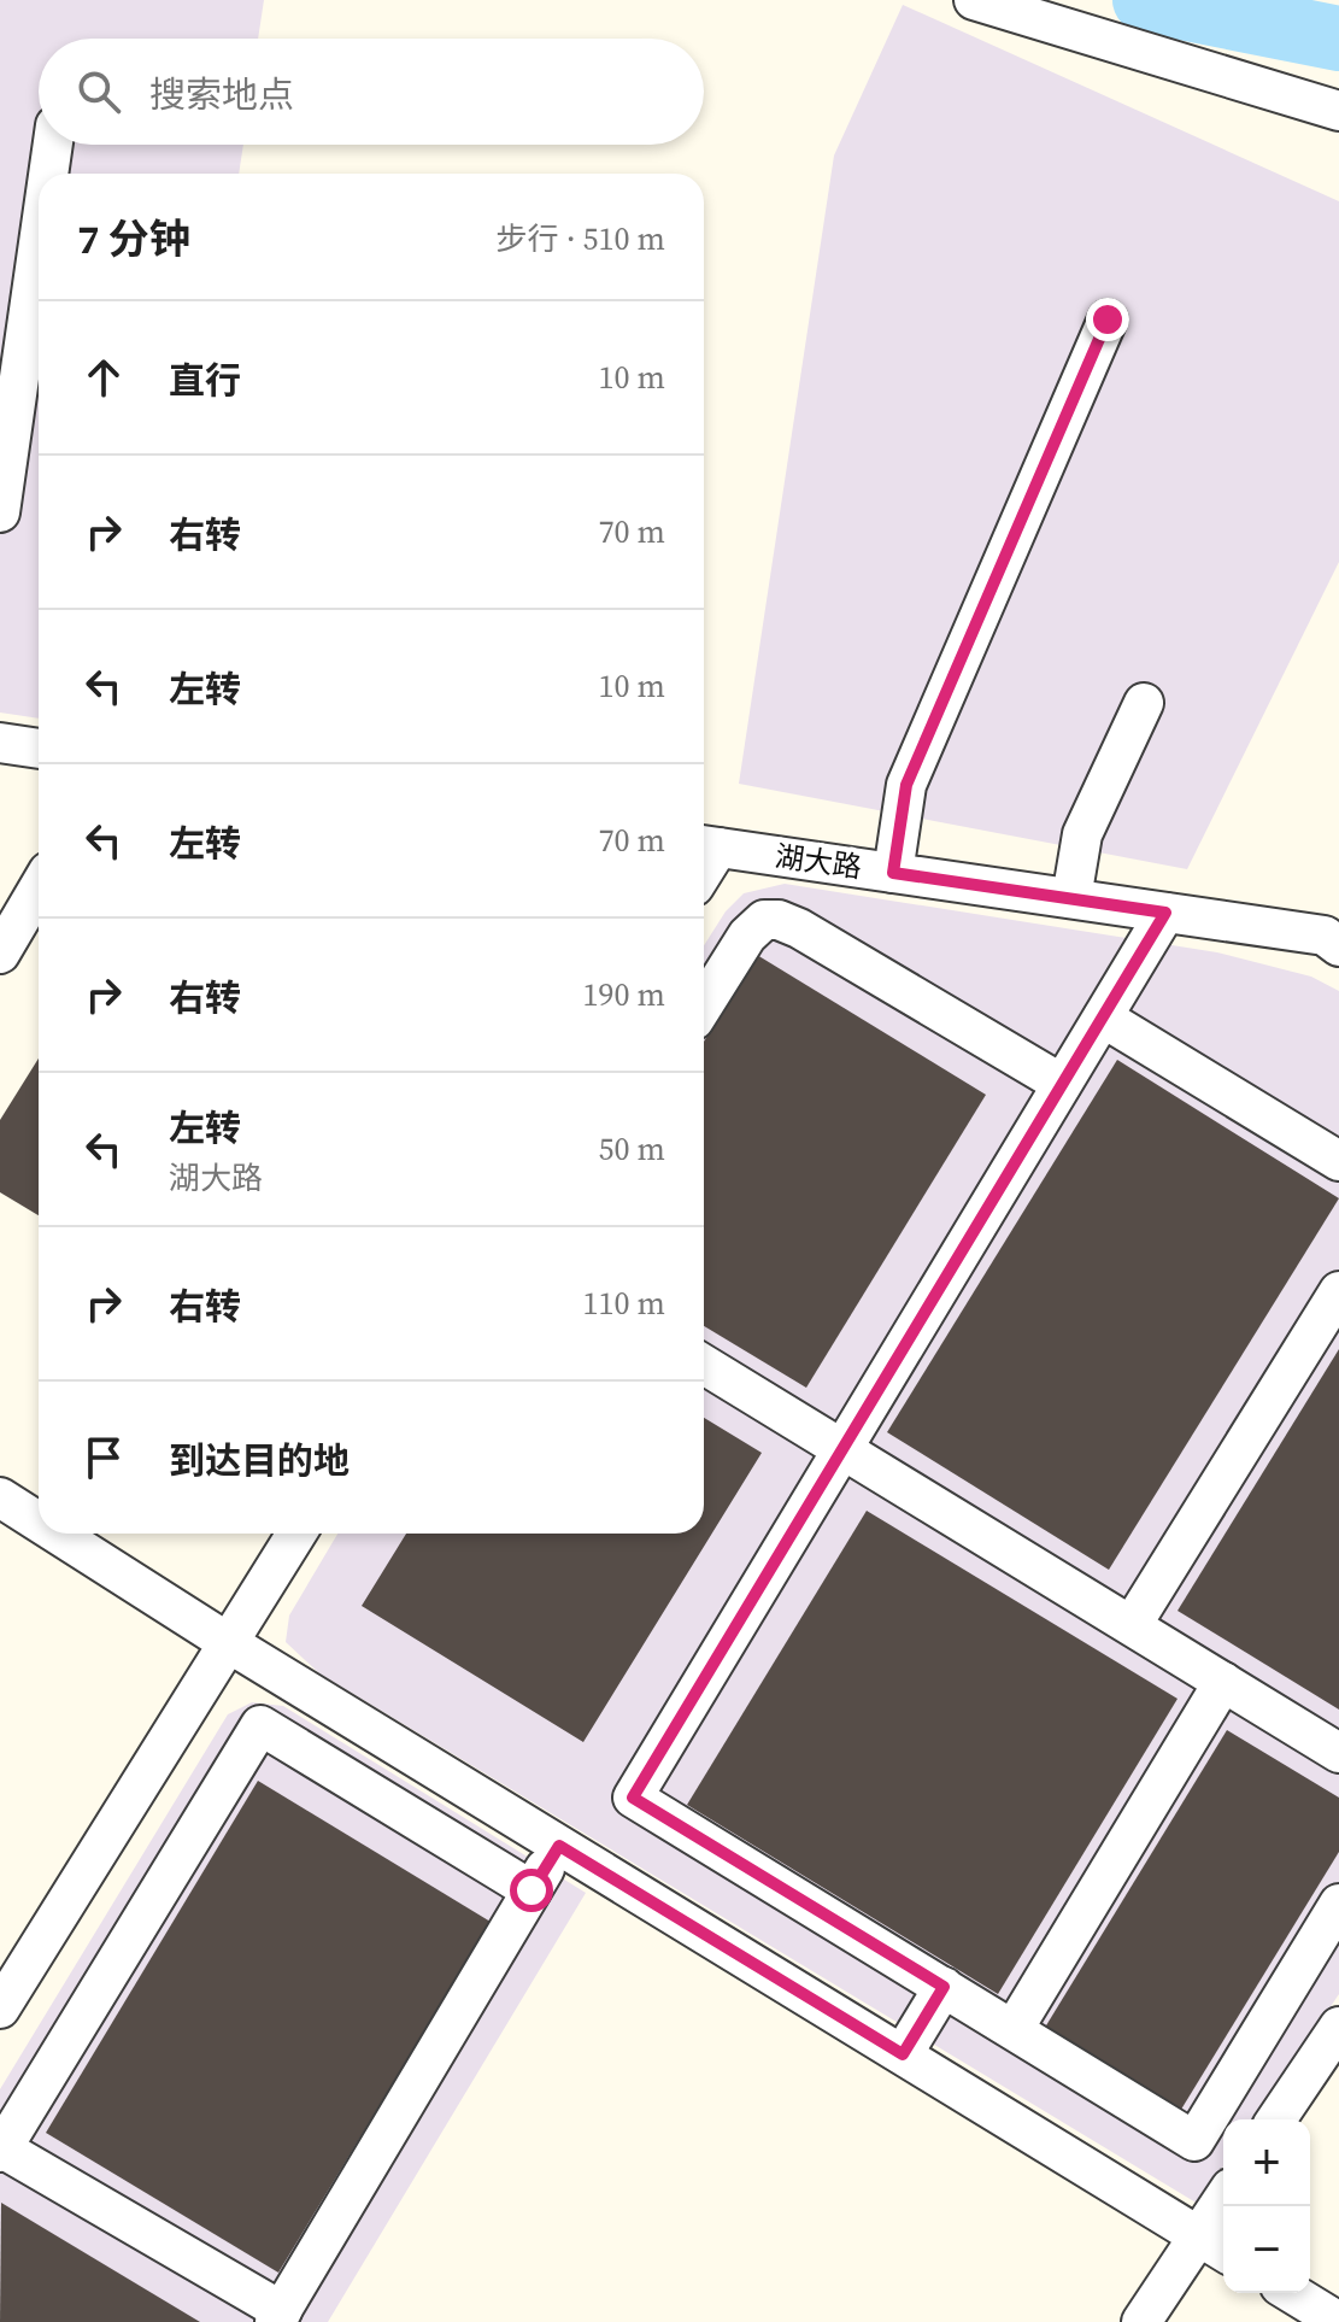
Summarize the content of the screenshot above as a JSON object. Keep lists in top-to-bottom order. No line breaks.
{"streets":{"street":["湖大路"]},"page":{"search":"搜索地点","heading":["7 分钟","步行 · 510 m"],"list":[["直行","10 m"],["右转","70 m"],["左转","10 m"],["左转","70 m"],["右转","190 m"],["左转","湖大路","50 m"],["右转","110 m"],"到达目的地"],"map_buttons":["+","−"]}}
